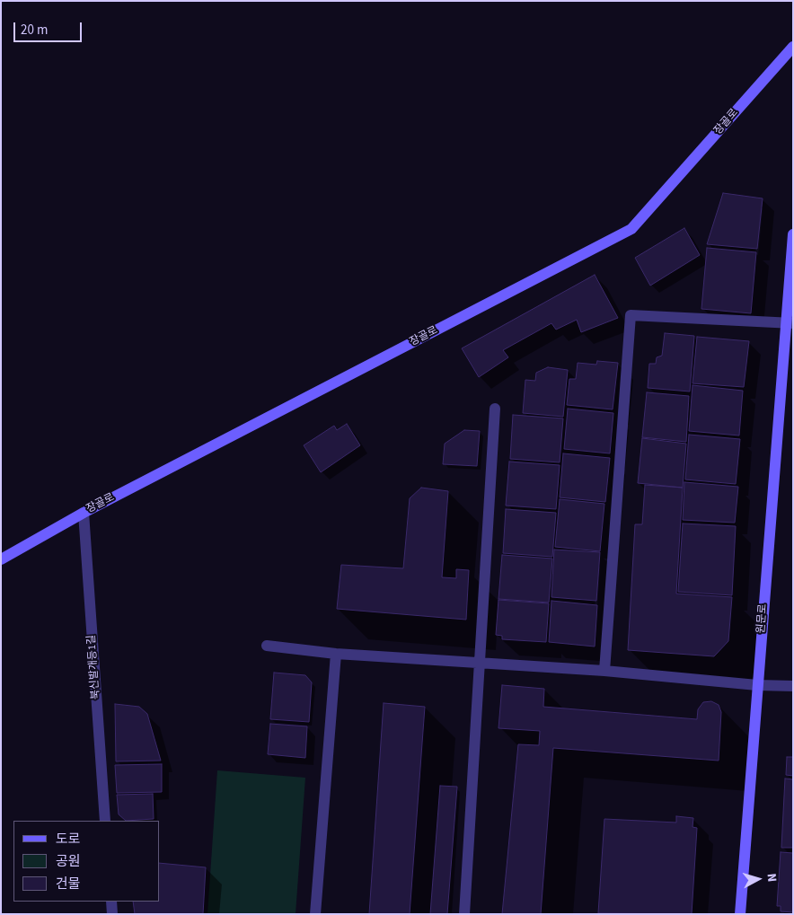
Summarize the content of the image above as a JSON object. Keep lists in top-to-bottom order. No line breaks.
{"streets":{"street":["장골로","원문로","북신발개등1길"]},"crossings":[["장골로","북신발개등1길"]],"legend":["도로","공원","건물"],"scale_bar":"20 m","north":"right"}
